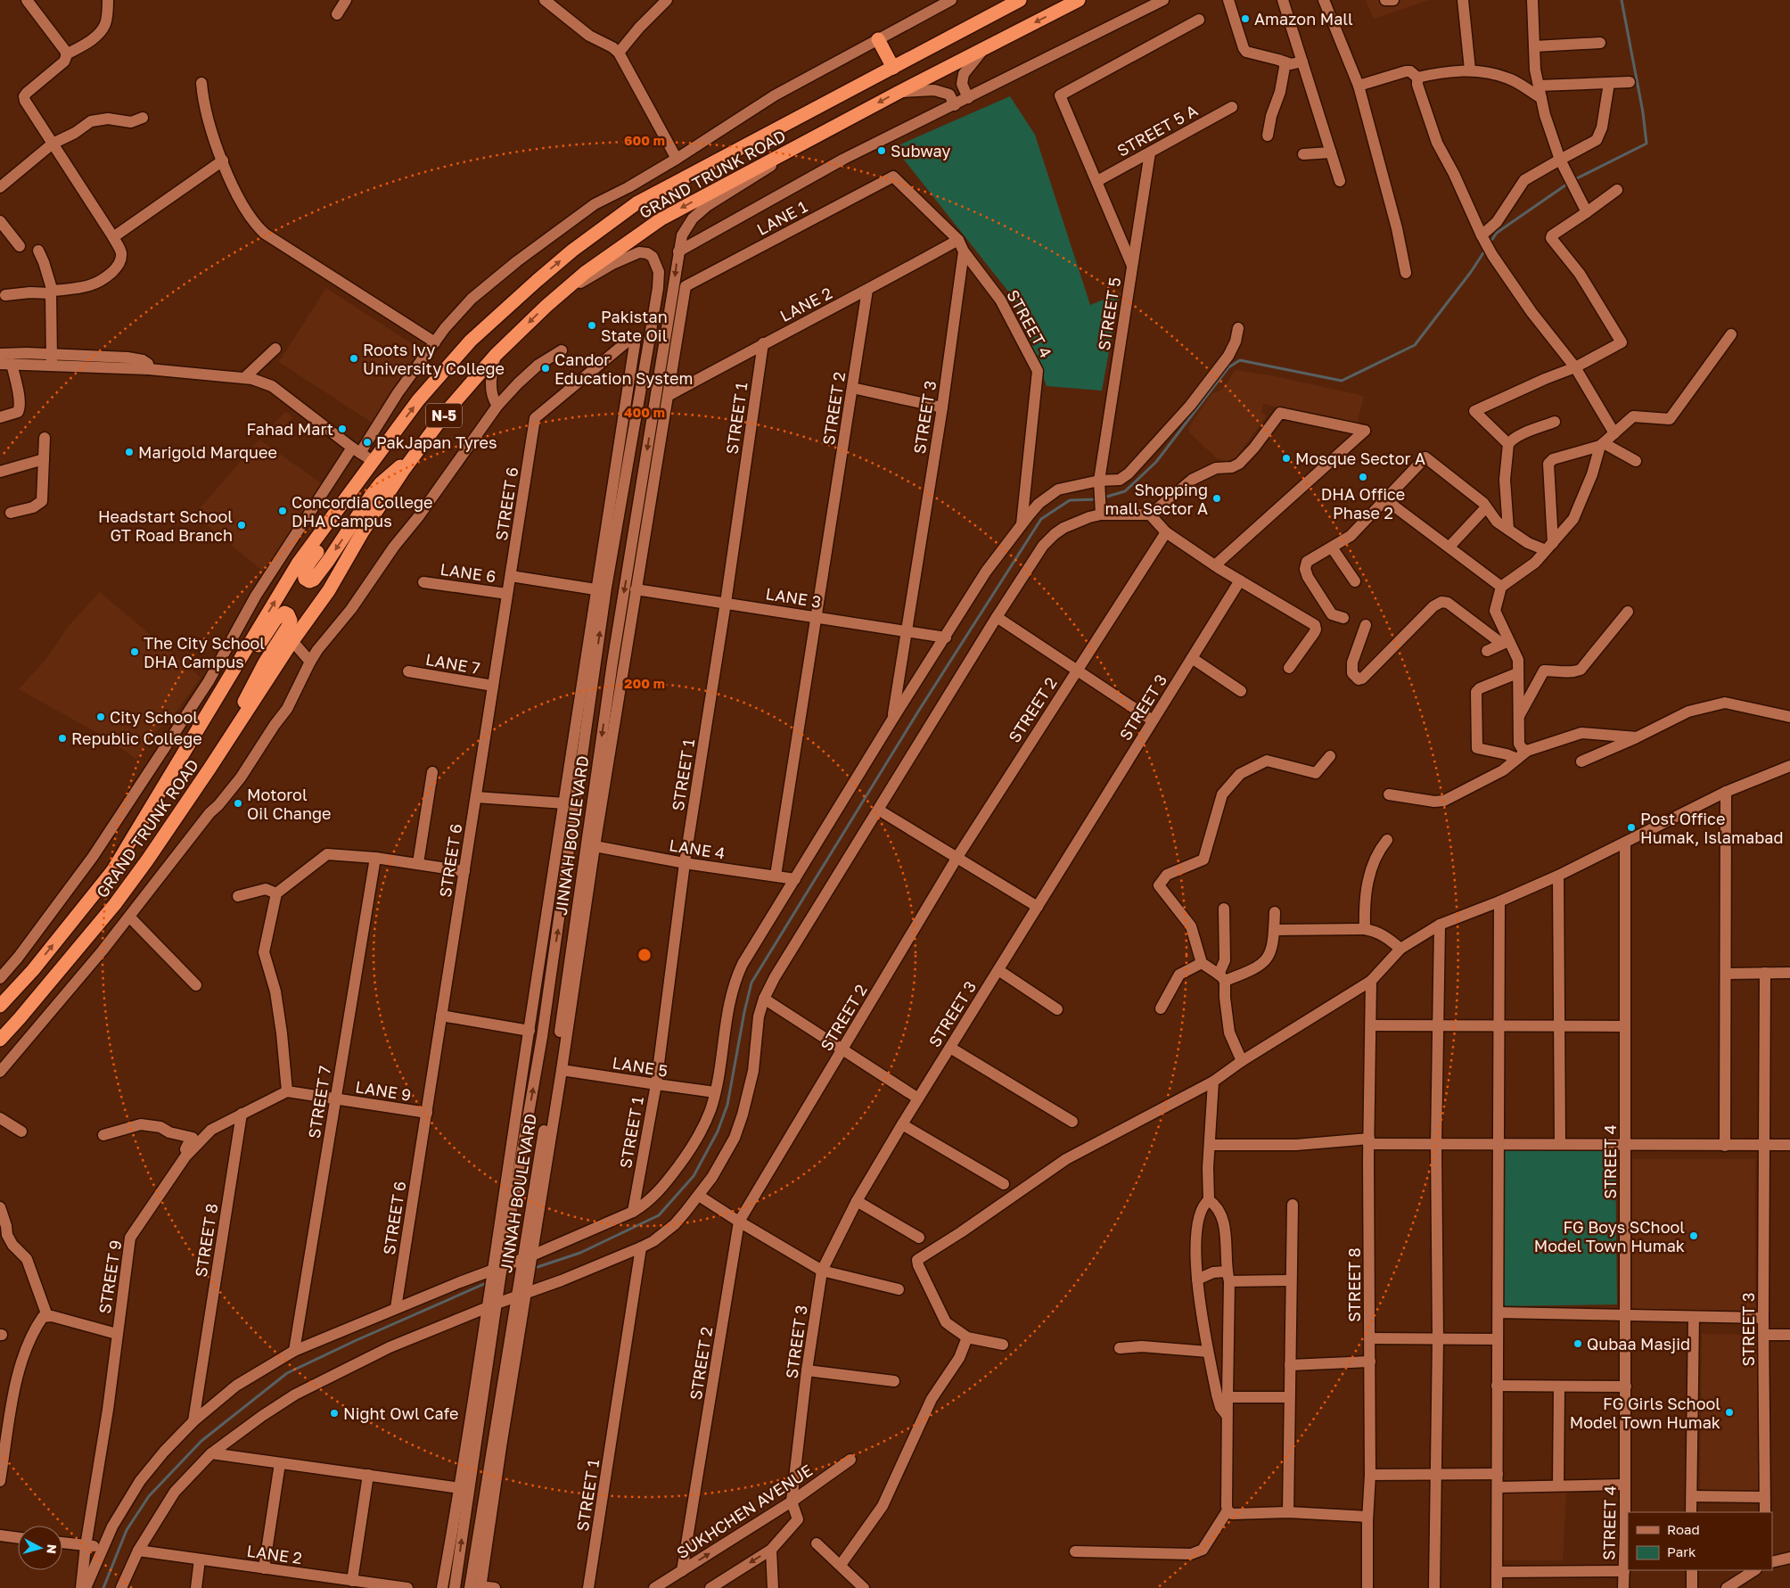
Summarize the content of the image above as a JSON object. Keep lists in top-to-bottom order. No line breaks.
{"streets":{"highway":["GRAND TRUNK ROAD","N-5"],"street":["STREET 5 A","LANE 1","LANE 2","STREET 5","STREET 4","STREET 2","STREET 3","STREET 1","STREET 6","LANE 6","LANE 3","LANE 7","JINNAH BOULEVARD","LANE 4","LANE 5","LANE 9","STREET 7","STREET 8","STREET 9","SUKHCHEN AVENUE"]},"crossings":[["STREET 5 A","STREET 5"],["GRAND TRUNK ROAD","JINNAH BOULEVARD"],["LANE 1","LANE 2"],["LANE 1","STREET 4"],["LANE 2","STREET 4"],["LANE 2","STREET 2"],["LANE 2","STREET 1"],["STREET 4","STREET 3"],["STREET 2","LANE 3"],["STREET 2","LANE 4"],["STREET 2","SUKHCHEN AVENUE"],["STREET 3","LANE 3"],["STREET 3","SUKHCHEN AVENUE"],["STREET 1","LANE 3"],["STREET 1","LANE 4"],["STREET 1","LANE 5"],["STREET 6","LANE 6"],["STREET 6","LANE 7"],["STREET 6","LANE 9"],["LANE 9","STREET 7"],["STREET 8","STREET 9"]],"places":["Amazon Mall","Subway","Pakistan State Oil","Roots Ivy University College","Candor Education System","Fahad Mart","PakJapan Tyres","Marigold Marquee","Mosque Sector A","DHA Office Phase 2","Shopping mall Sector A","Concordia College DHA Campus","Headstart School GT Road Branch","The City School DHA Campus","City School","Republic College","Motorol Oil Change","Post Office Humak, Islamabad","FG Boys SChool Model Town Humak","Qubaa Masjid","FG Girls School Model Town Humak","Night Owl Cafe"],"legend":["Road","Park"],"north":"right","rings":["600 m","400 m","200 m"]}
